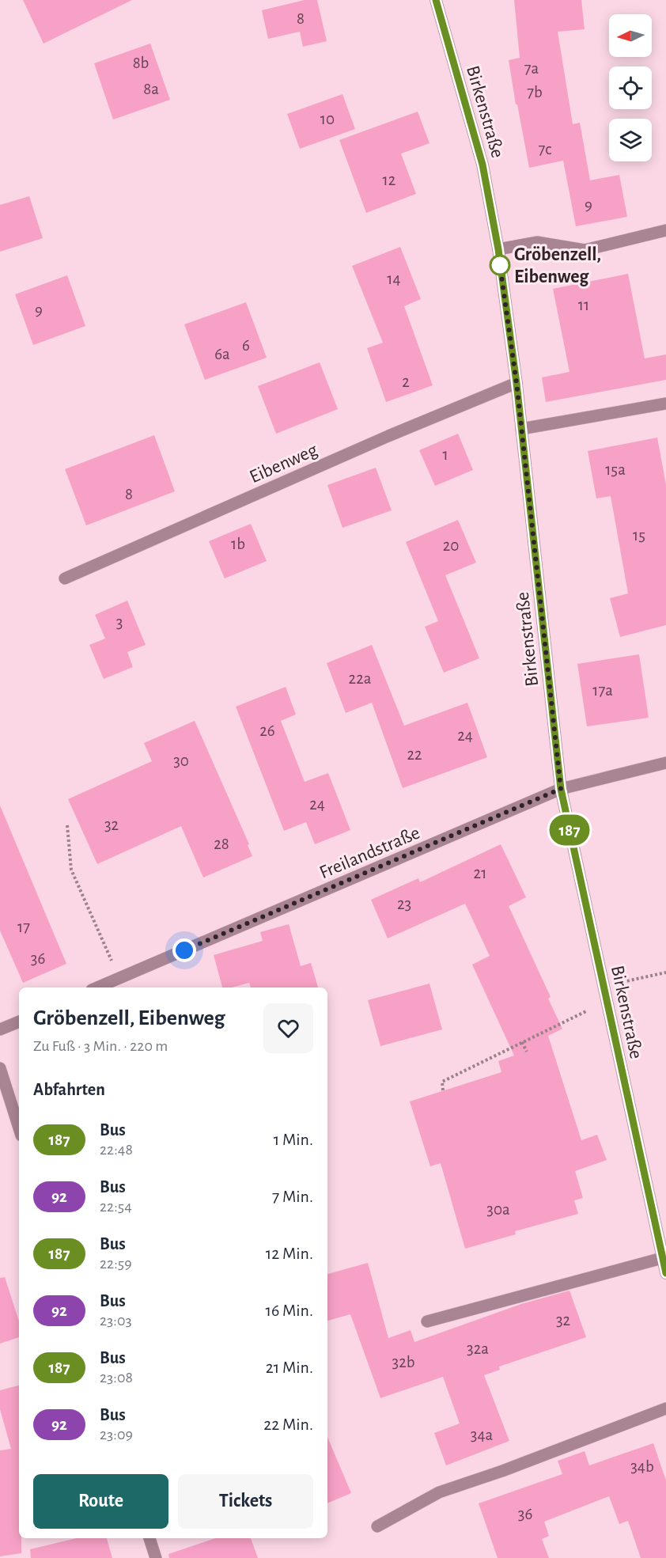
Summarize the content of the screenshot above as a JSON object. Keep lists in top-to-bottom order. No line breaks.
{"streets":{"street":["Birkenstraße","Eibenweg","Freilandstraße"]},"crossings":[["Birkenstraße","Eibenweg"],["Birkenstraße","Freilandstraße"]],"places":["Gröbenzell, Eibenweg"],"lines":["bus line 187"],"house_numbers":["8","8b","7a","8a","7b","10","7c","12","9","14","11","9","6","6a","2","1","15a","8","15","1b","20","3","22a","17a","26","24","22","30","24","32","28","21","23","17","36","30a","32","32a","32b","34a","34b","36"],"north":"left","page":{"on_map":"187","heading":[["Gröbenzell, Eibenweg","Zu Fuß · 3 Min. · 220 m"],"Abfahrten"],"list":[{"mark":"187","name":"Bus","note":"22:48","value":"1 Min."},{"mark":"92","name":"Bus","note":"22:54","value":"7 Min."},{"mark":"187","name":"Bus","note":"22:59","value":"12 Min."},{"mark":"92","name":"Bus","note":"23:03","value":"16 Min."},{"mark":"187","name":"Bus","note":"23:08","value":"21 Min."},{"mark":"92","name":"Bus","note":"23:09","value":"22 Min."}],"buttons":["Route","Tickets"]}}
